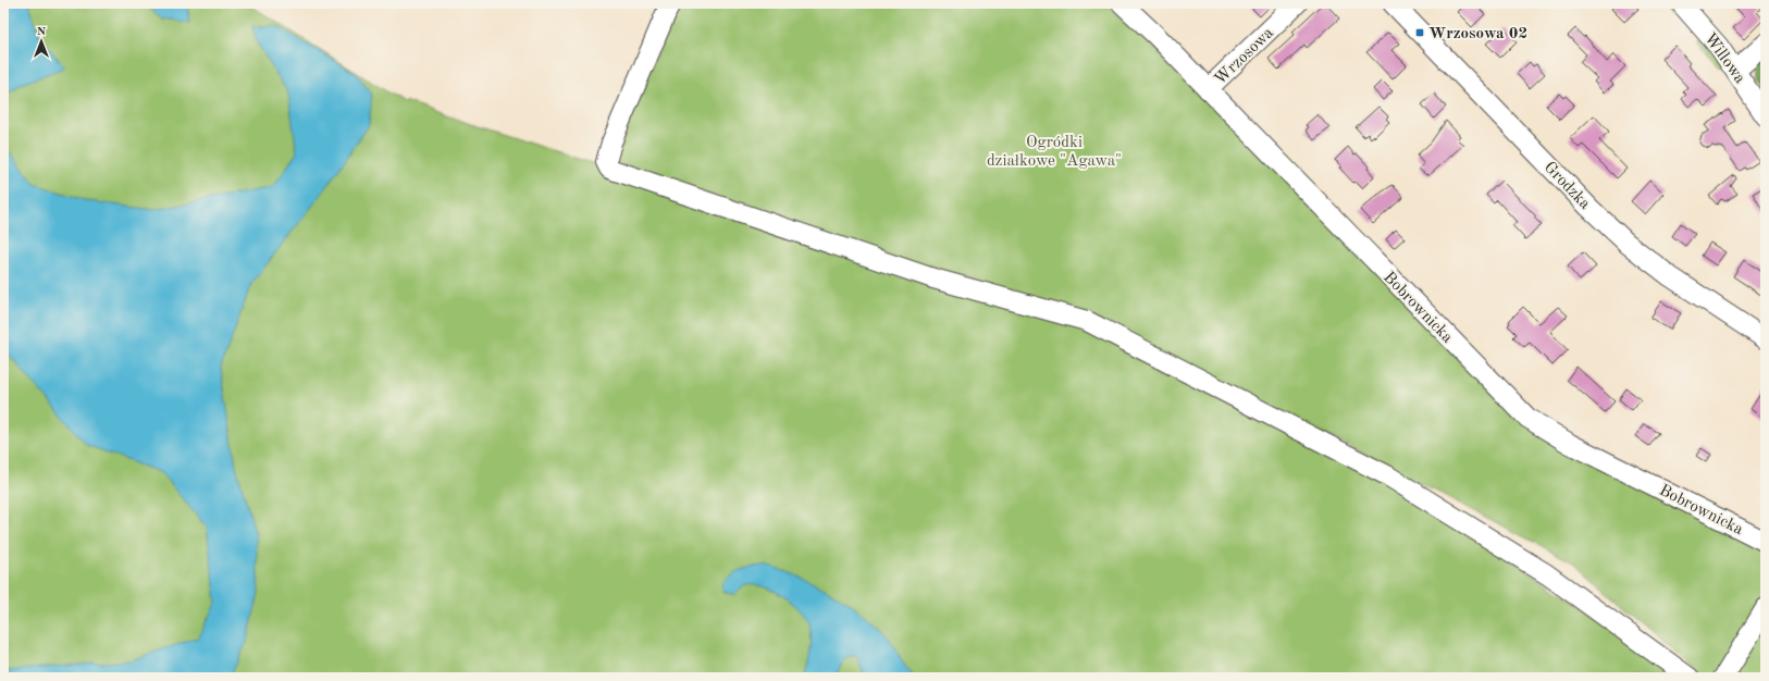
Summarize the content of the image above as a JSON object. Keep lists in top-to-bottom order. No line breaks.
{"streets":{"street":["Wrzosowa","Willowa","Grodzka","Bobrownicka"]},"crossings":[["Wrzosowa","Bobrownicka"]],"parks":["Ogródki działkowe \"Agawa\""],"places":{"transit":["Wrzosowa 02"]},"north":"top"}
